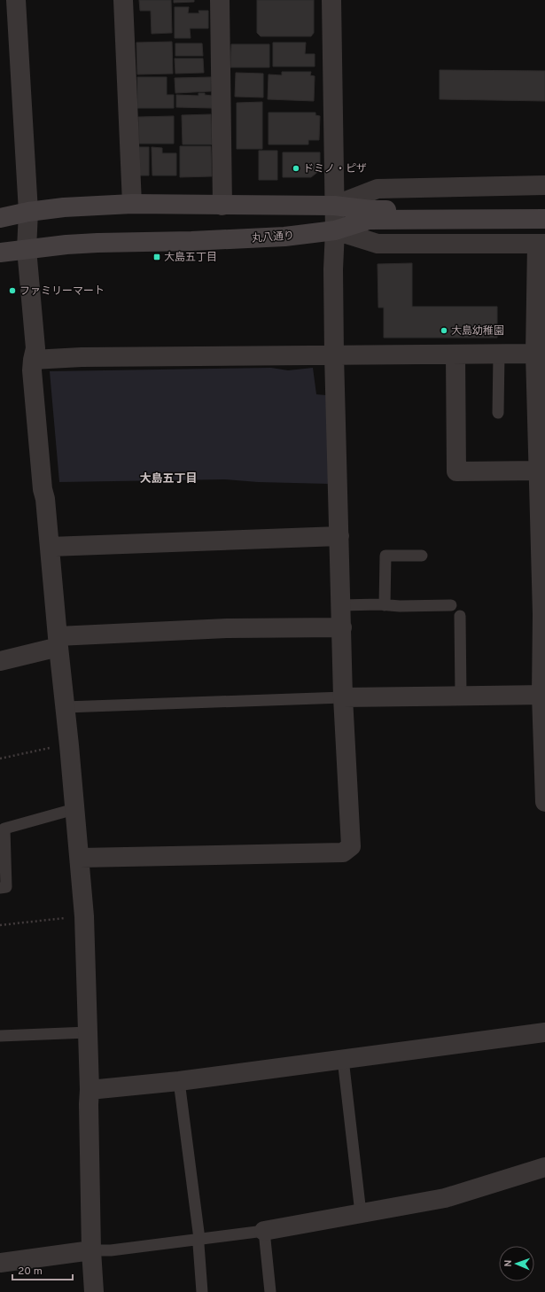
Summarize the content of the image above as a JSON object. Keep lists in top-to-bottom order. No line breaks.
{"streets":{"main road":["丸八通り"]},"districts":["大島五丁目"],"places":{"other":["ドミノ・ピザ","ファミリーマート","大島幼稚園"],"transit":["大島五丁目"]},"scale_bar":"20 m","north":"left"}
